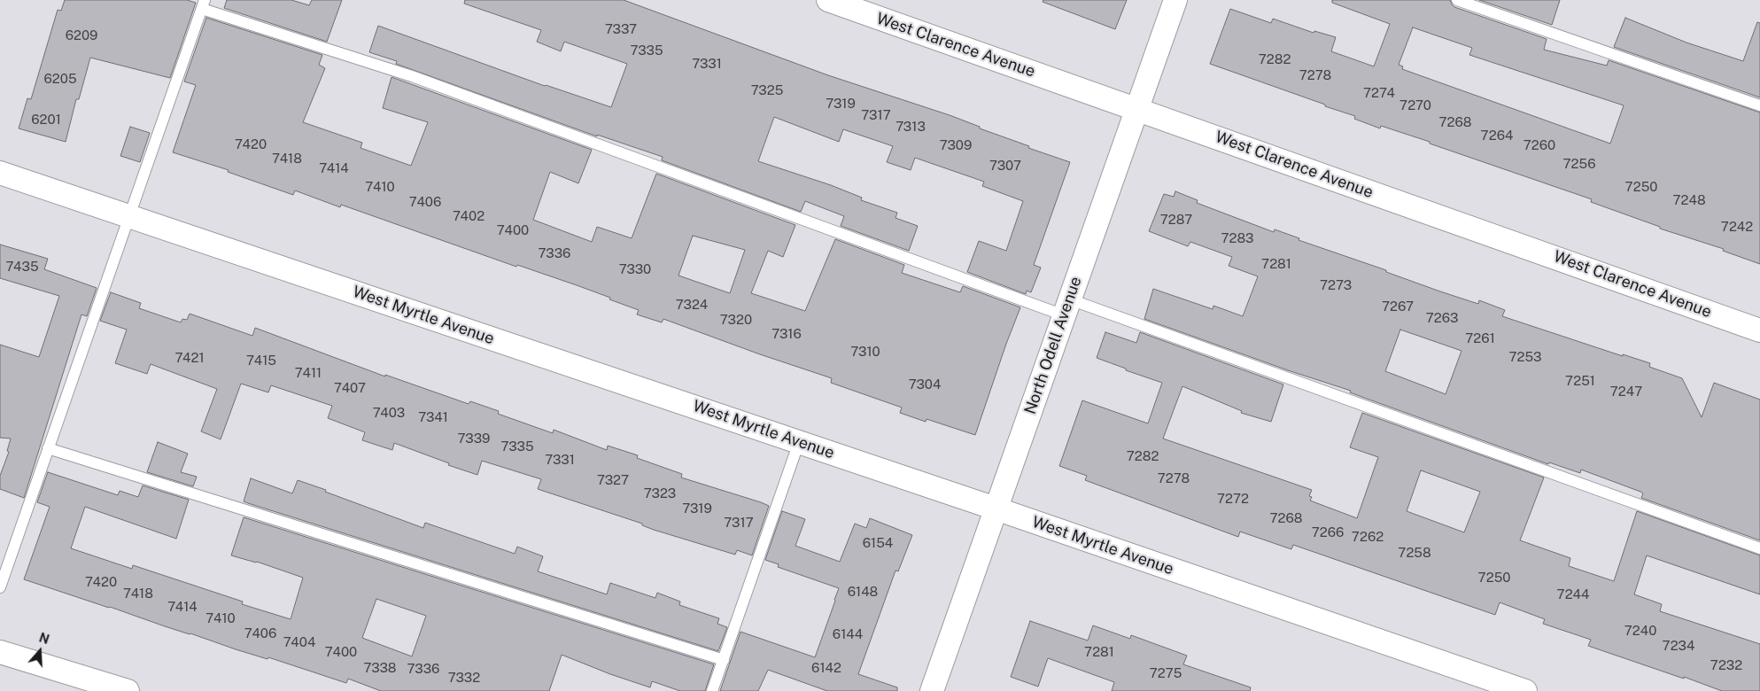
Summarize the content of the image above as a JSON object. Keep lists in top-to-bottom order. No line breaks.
{"streets":{"street":["West Clarence Avenue","West Myrtle Avenue","North Odell Avenue"]},"crossings":[["West Clarence Avenue","North Odell Avenue"],["West Myrtle Avenue","North Odell Avenue"]],"house_numbers":["7337","6209","7335","7282","7331","7278","6205","7325","7274","7319","7270","7317","6201","7268","7313","7264","7420","7309","7260","7418","7256","7307","7414","7410","7250","7248","7406","7402","7287","7242","7400","7283","7336","7281","7435","7330","7273","7324","7267","7263","7320","7316","7261","7310","7253","7421","7415","7411","7251","7304","7407","7247","7403","7341","7339","7335","7282","7331","7278","7327","7323","7272","7319","7268","7317","7266","7262","6154","7258","7250","7420","6148","7418","7244","7414","7410","7240","7406","6144","7404","7234","7400","7281","7232","7338","6142","7336","7275","7332"],"north":"top"}
